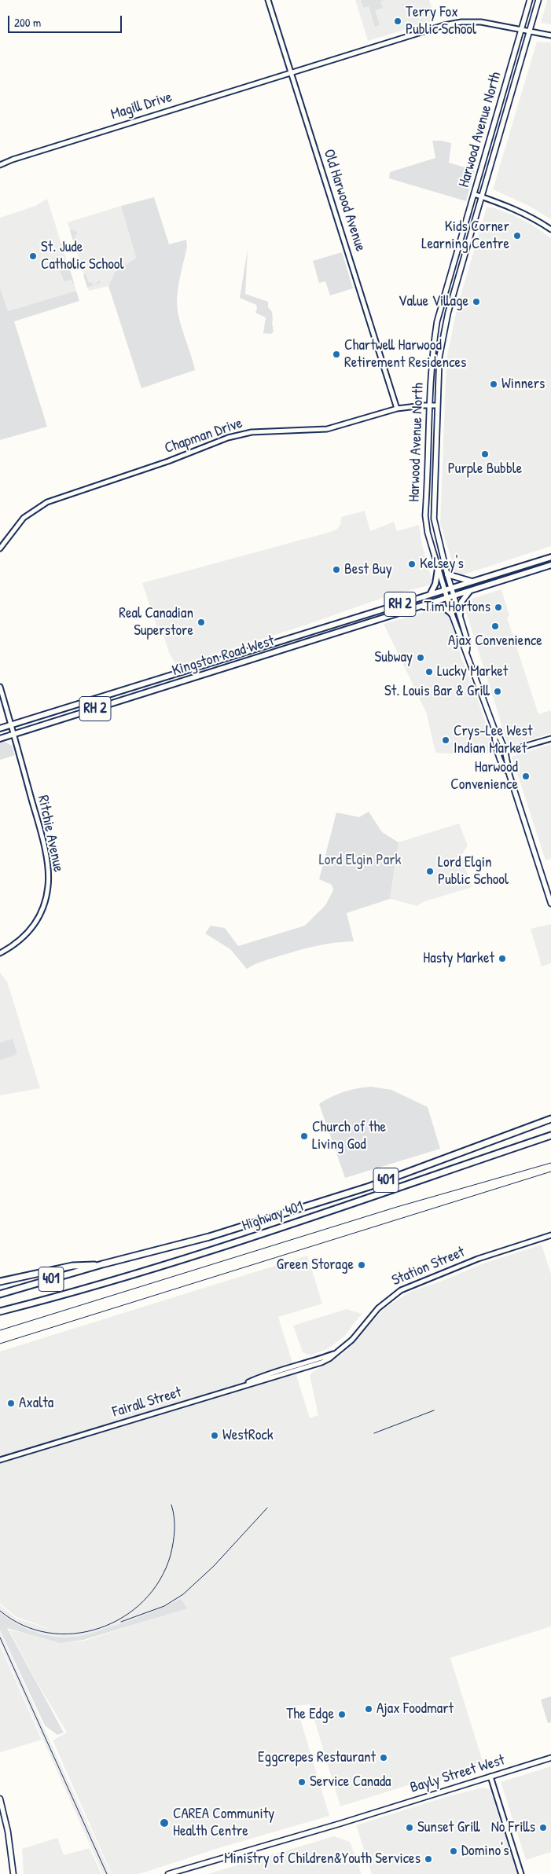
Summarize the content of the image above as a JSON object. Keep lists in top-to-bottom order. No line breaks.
{"streets":{"highway":["401","Highway 401"],"main road":["Harwood Avenue North","RH 2","Kingston Road West","Bayly Street West"],"street":["Magill Drive","Old Harwood Avenue","Chapman Drive","Ritchie Avenue","Station Street","Fairall Street"]},"crossings":[["Magill Drive","Harwood Avenue North"],["Magill Drive","Old Harwood Avenue"],["Harwood Avenue North","Chapman Drive"],["Harwood Avenue North","RH 2"],["Harwood Avenue North","Kingston Road West"],["Old Harwood Avenue","Chapman Drive"],["RH 2","Kingston Road West"],["Kingston Road West","Ritchie Avenue"],["Station Street","Fairall Street"]],"parks":["Lord Elgin Park"],"places":["Terry Fox Public School","Kids Corner Learning Centre","St. Jude Catholic School","Value Village","Chartwell Harwood Retirement Residences","Winners","Purple Bubble","Kelsey's","Best Buy","Tim Hortons","Real Canadian Superstore","Ajax Convenience","Subway","Lucky Market","St. Louis Bar & Grill","Crys-Lee West Indian Market","Harwood Convenience","Lord Elgin Public School","Hasty Market","Church of the Living God","Green Storage","Axalta","WestRock","Ajax Foodmart","The Edge","Eggcrepes Restaurant","Service Canada","CAREA Community Health Centre","Sunset Grill","No Frills","Domino's","Ministry of Children&Youth Services"],"scale_bar":"200 m"}
